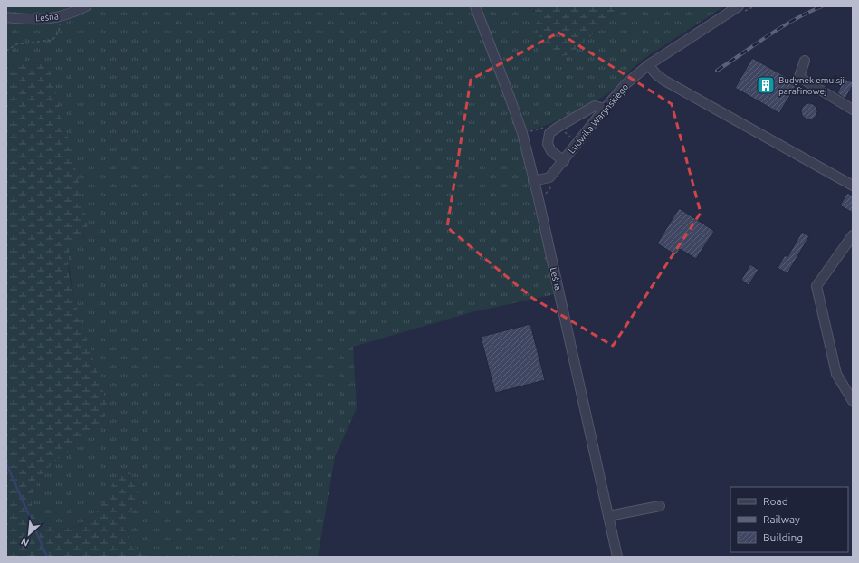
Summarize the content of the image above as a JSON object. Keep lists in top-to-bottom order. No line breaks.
{"streets":{"street":["Leśna","Ludwika Waryńskiego"]},"crossings":[["Leśna","Ludwika Waryńskiego"]],"places":{"building":["Budynek emulsji parafinowej"]},"legend":["Road","Railway","Building"],"north":"bottom left"}
